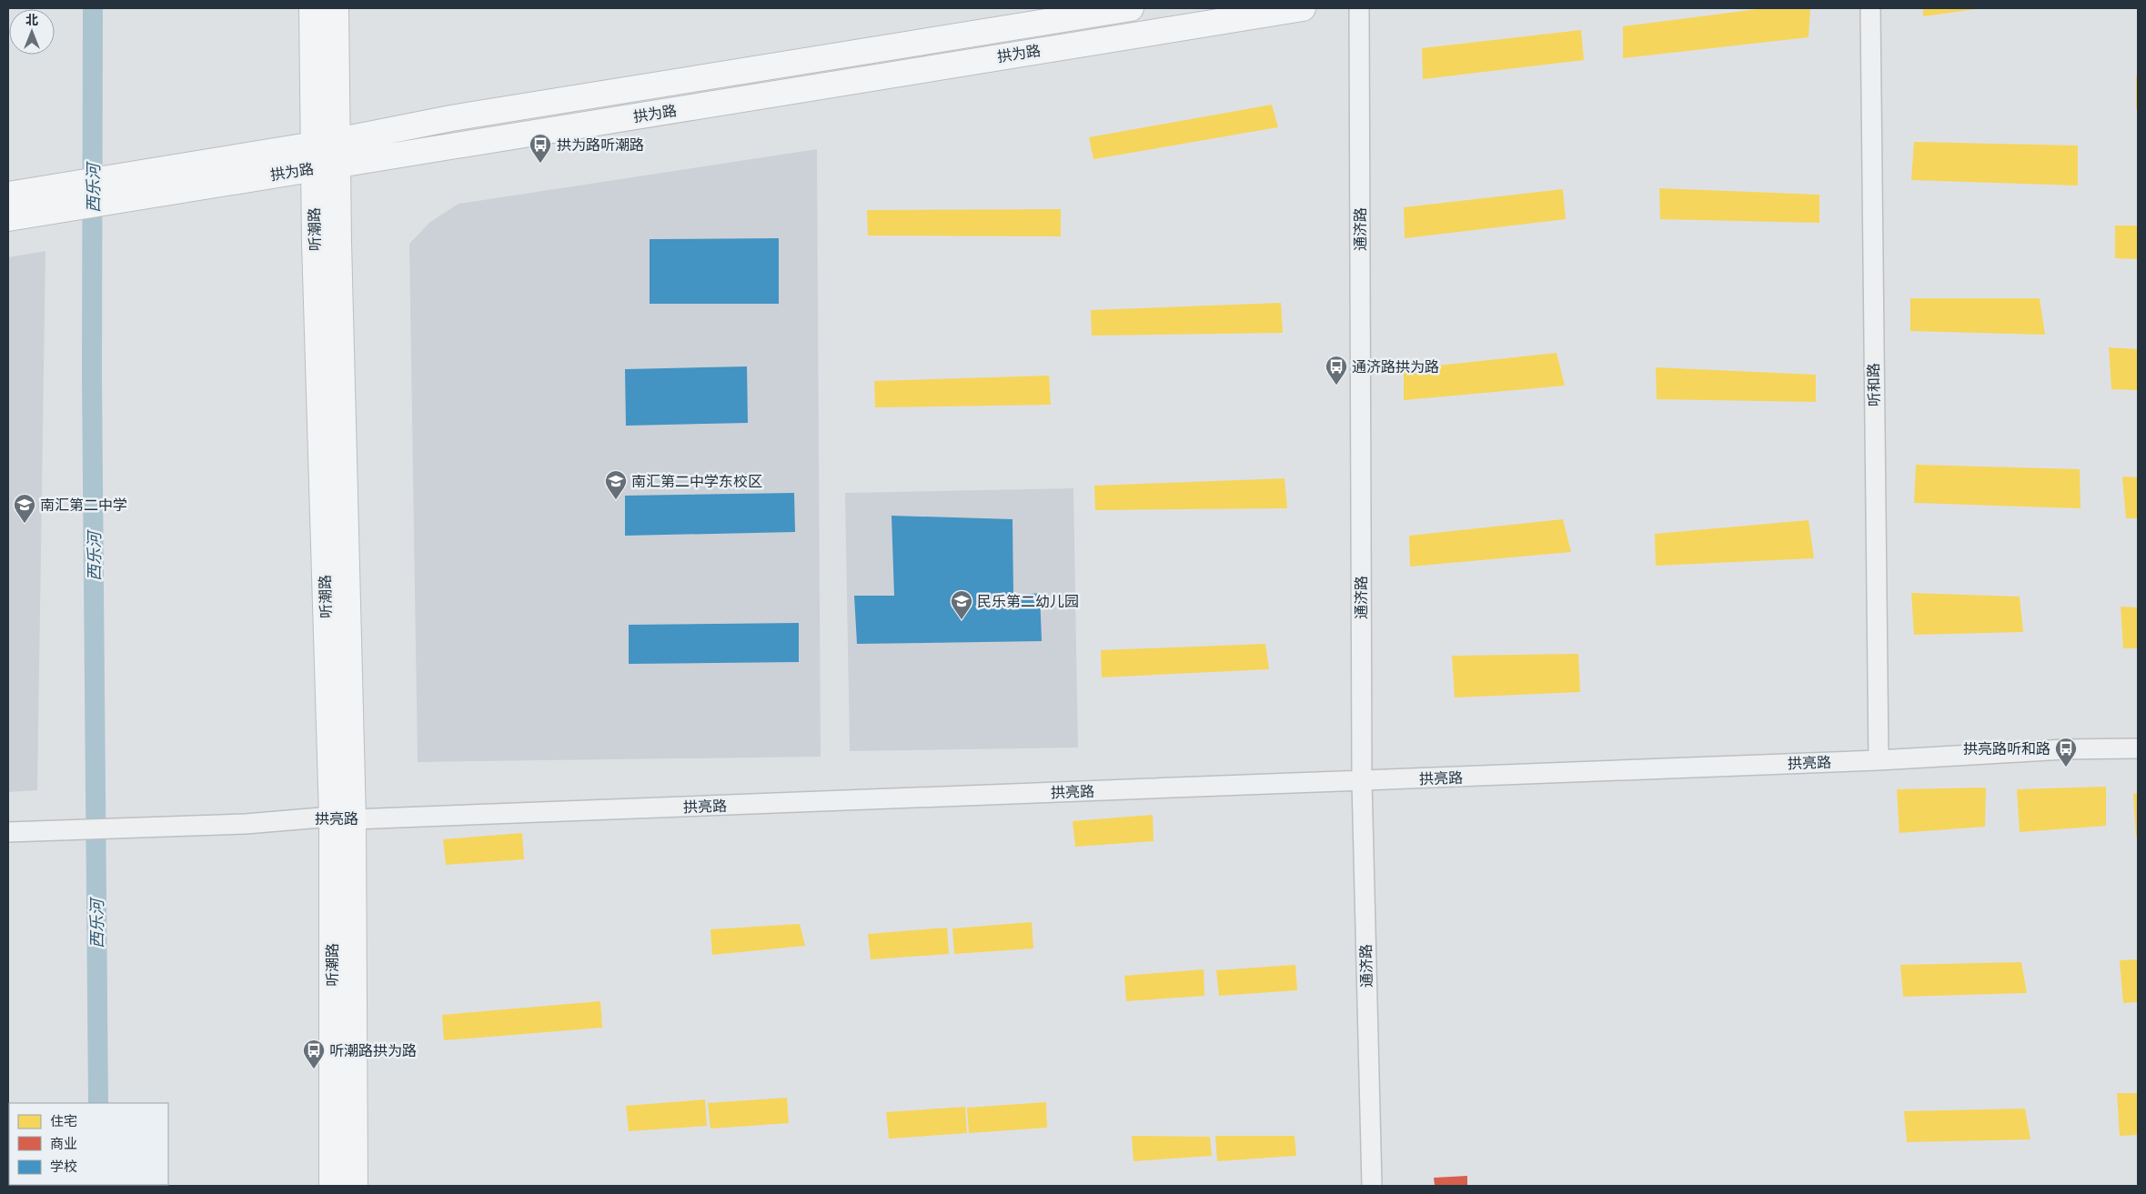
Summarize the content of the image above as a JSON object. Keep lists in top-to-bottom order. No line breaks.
{"streets":{"main road":["拱为路","听潮路"],"street":["通济路","听和路","拱亮路"]},"crossings":[["拱为路","听潮路"],["听潮路","拱亮路"],["通济路","拱亮路"],["听和路","拱亮路"]],"water":["西乐河"],"places":{"bus stop":["拱为路听潮路","通济路拱为路","拱亮路听和路","听潮路拱为路"],"school or university":["南汇第二中学东校区","南汇第二中学","民乐第二幼儿园"]},"legend":["住宅","商业","学校"],"north":"top"}
